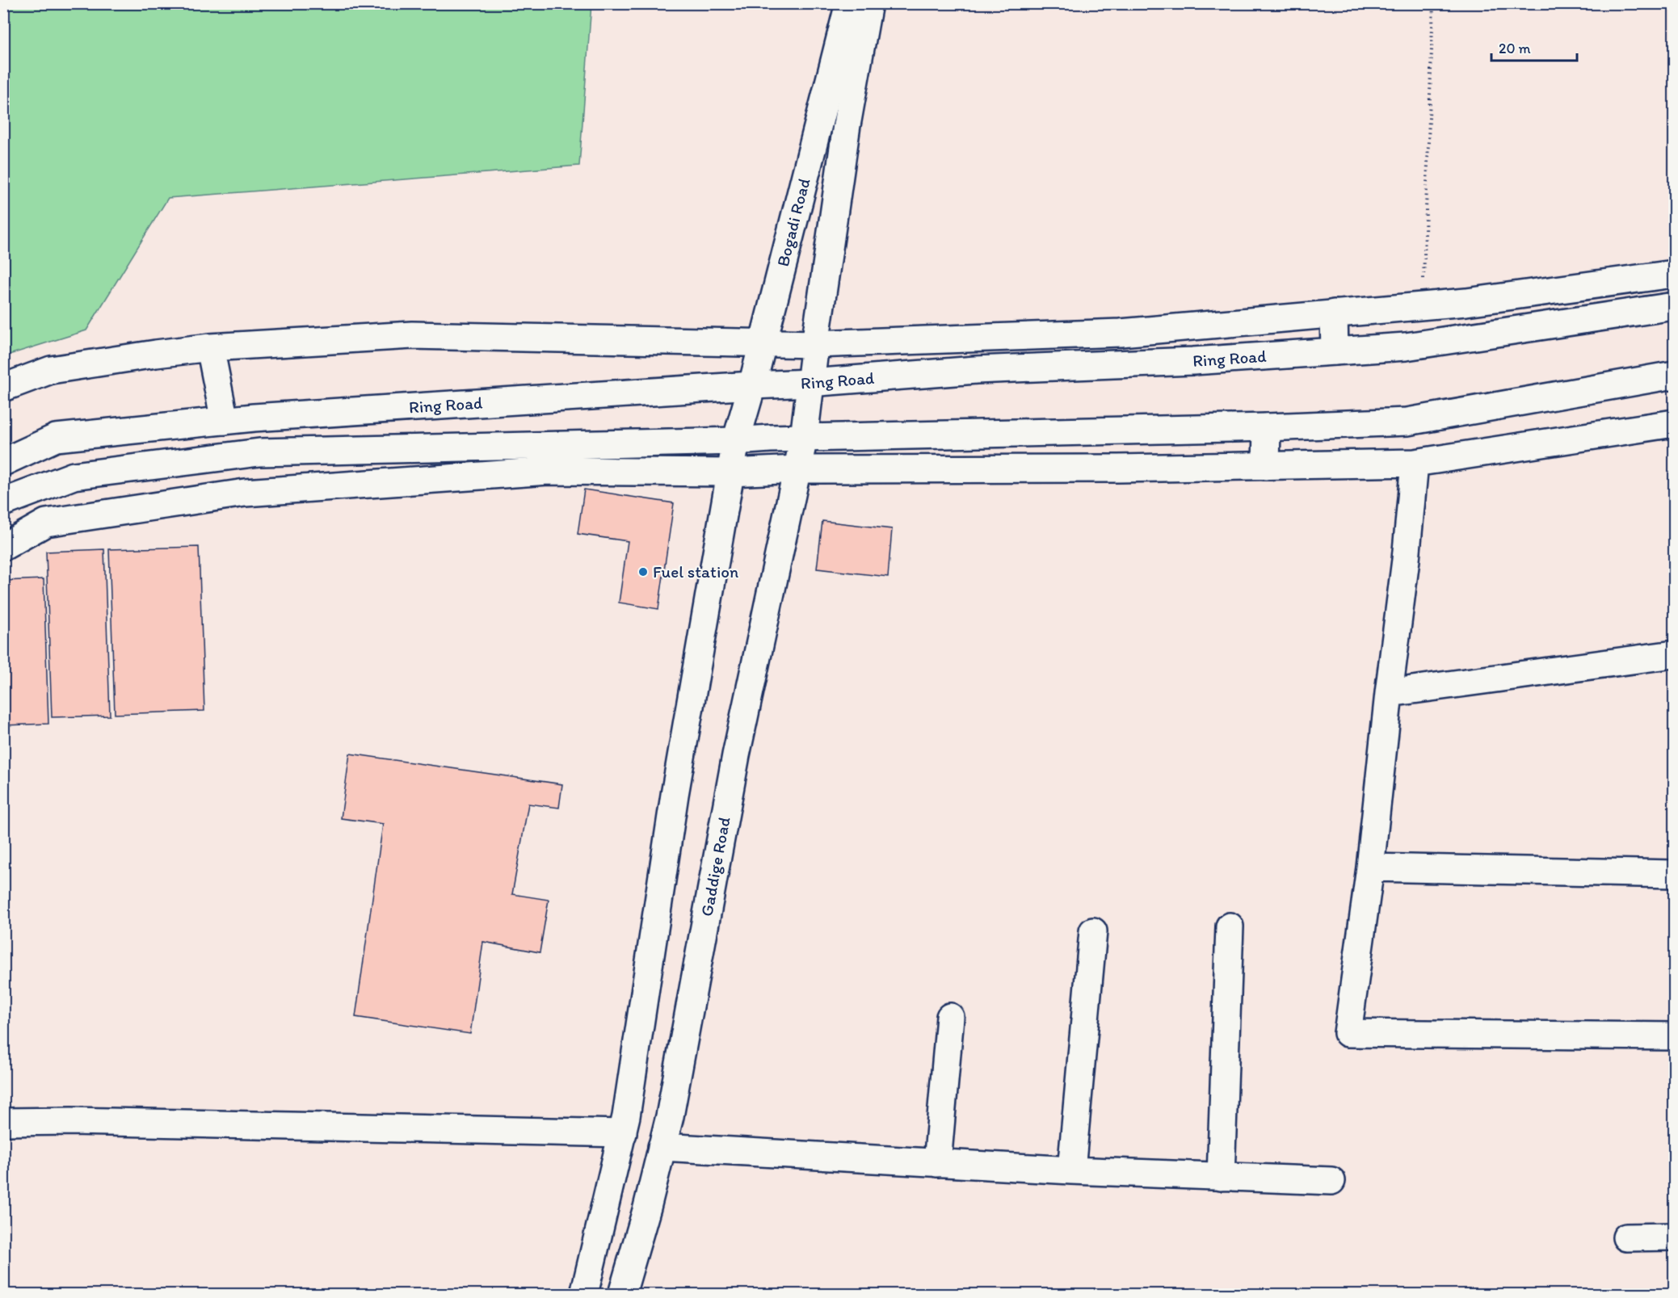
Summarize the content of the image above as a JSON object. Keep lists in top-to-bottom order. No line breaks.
{"streets":{"main road":["Bogadi Road","Ring Road","Gaddige Road"]},"crossings":[["Bogadi Road","Ring Road"],["Bogadi Road","Gaddige Road"]],"places":["Fuel station"],"scale_bar":"20 m"}
